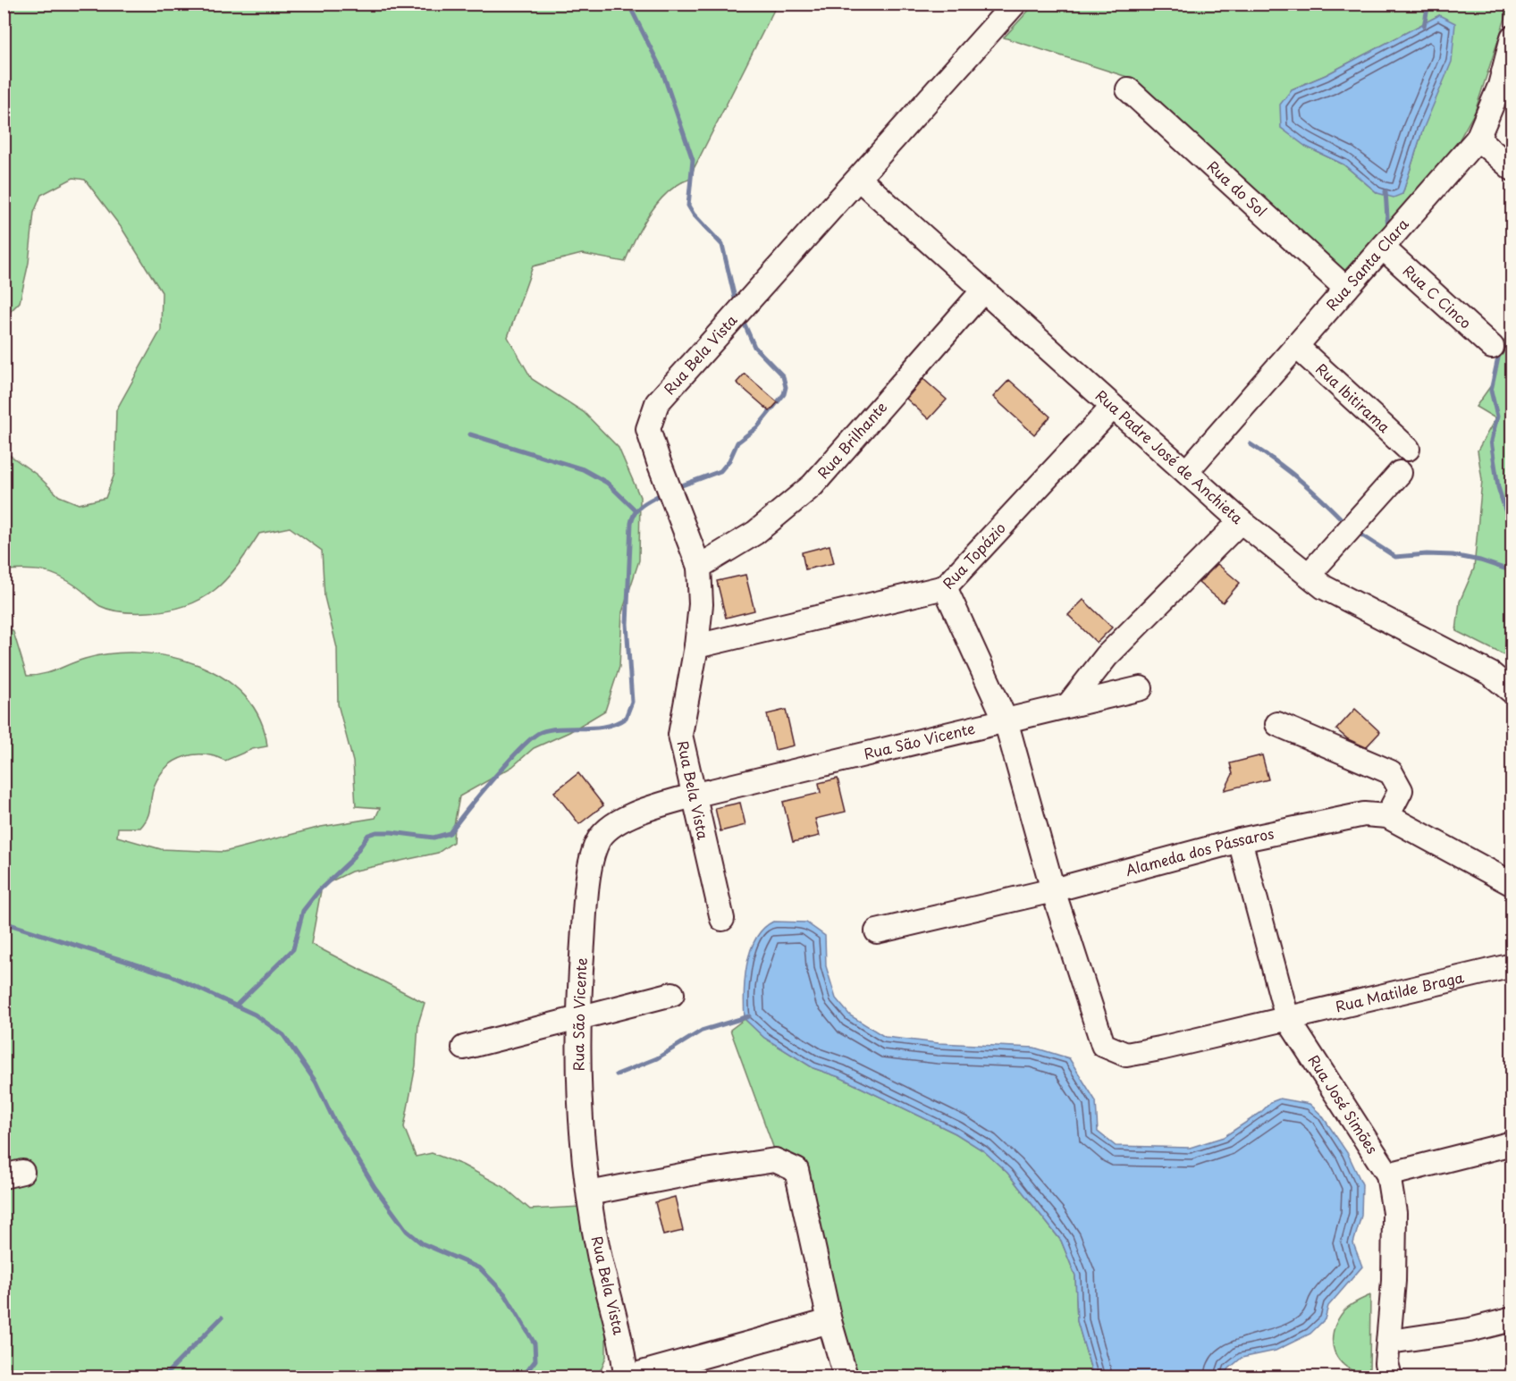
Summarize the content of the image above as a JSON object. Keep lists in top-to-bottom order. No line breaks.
{"streets":{"street":["Rua do Sol","Rua Santa Clara","Rua C Cinco","Rua Bela Vista","Rua Ibitirama","Rua Brilhante","Rua Padre José de Anchieta","Rua Topázio","Rua São Vicente","Alameda dos Pássaros","Rua Matilde Braga","Rua José Simões"]},"crossings":[["Rua do Sol","Rua Santa Clara"],["Rua Santa Clara","Rua C Cinco"],["Rua Santa Clara","Rua Ibitirama"],["Rua Santa Clara","Rua Padre José de Anchieta"],["Rua Bela Vista","Rua Brilhante"],["Rua Bela Vista","Rua Padre José de Anchieta"],["Rua Bela Vista","Rua Topázio"],["Rua Bela Vista","Rua São Vicente"],["Rua Brilhante","Rua Padre José de Anchieta"],["Rua Padre José de Anchieta","Rua Topázio"],["Alameda dos Pássaros","Rua José Simões"],["Rua Matilde Braga","Rua José Simões"]]}
